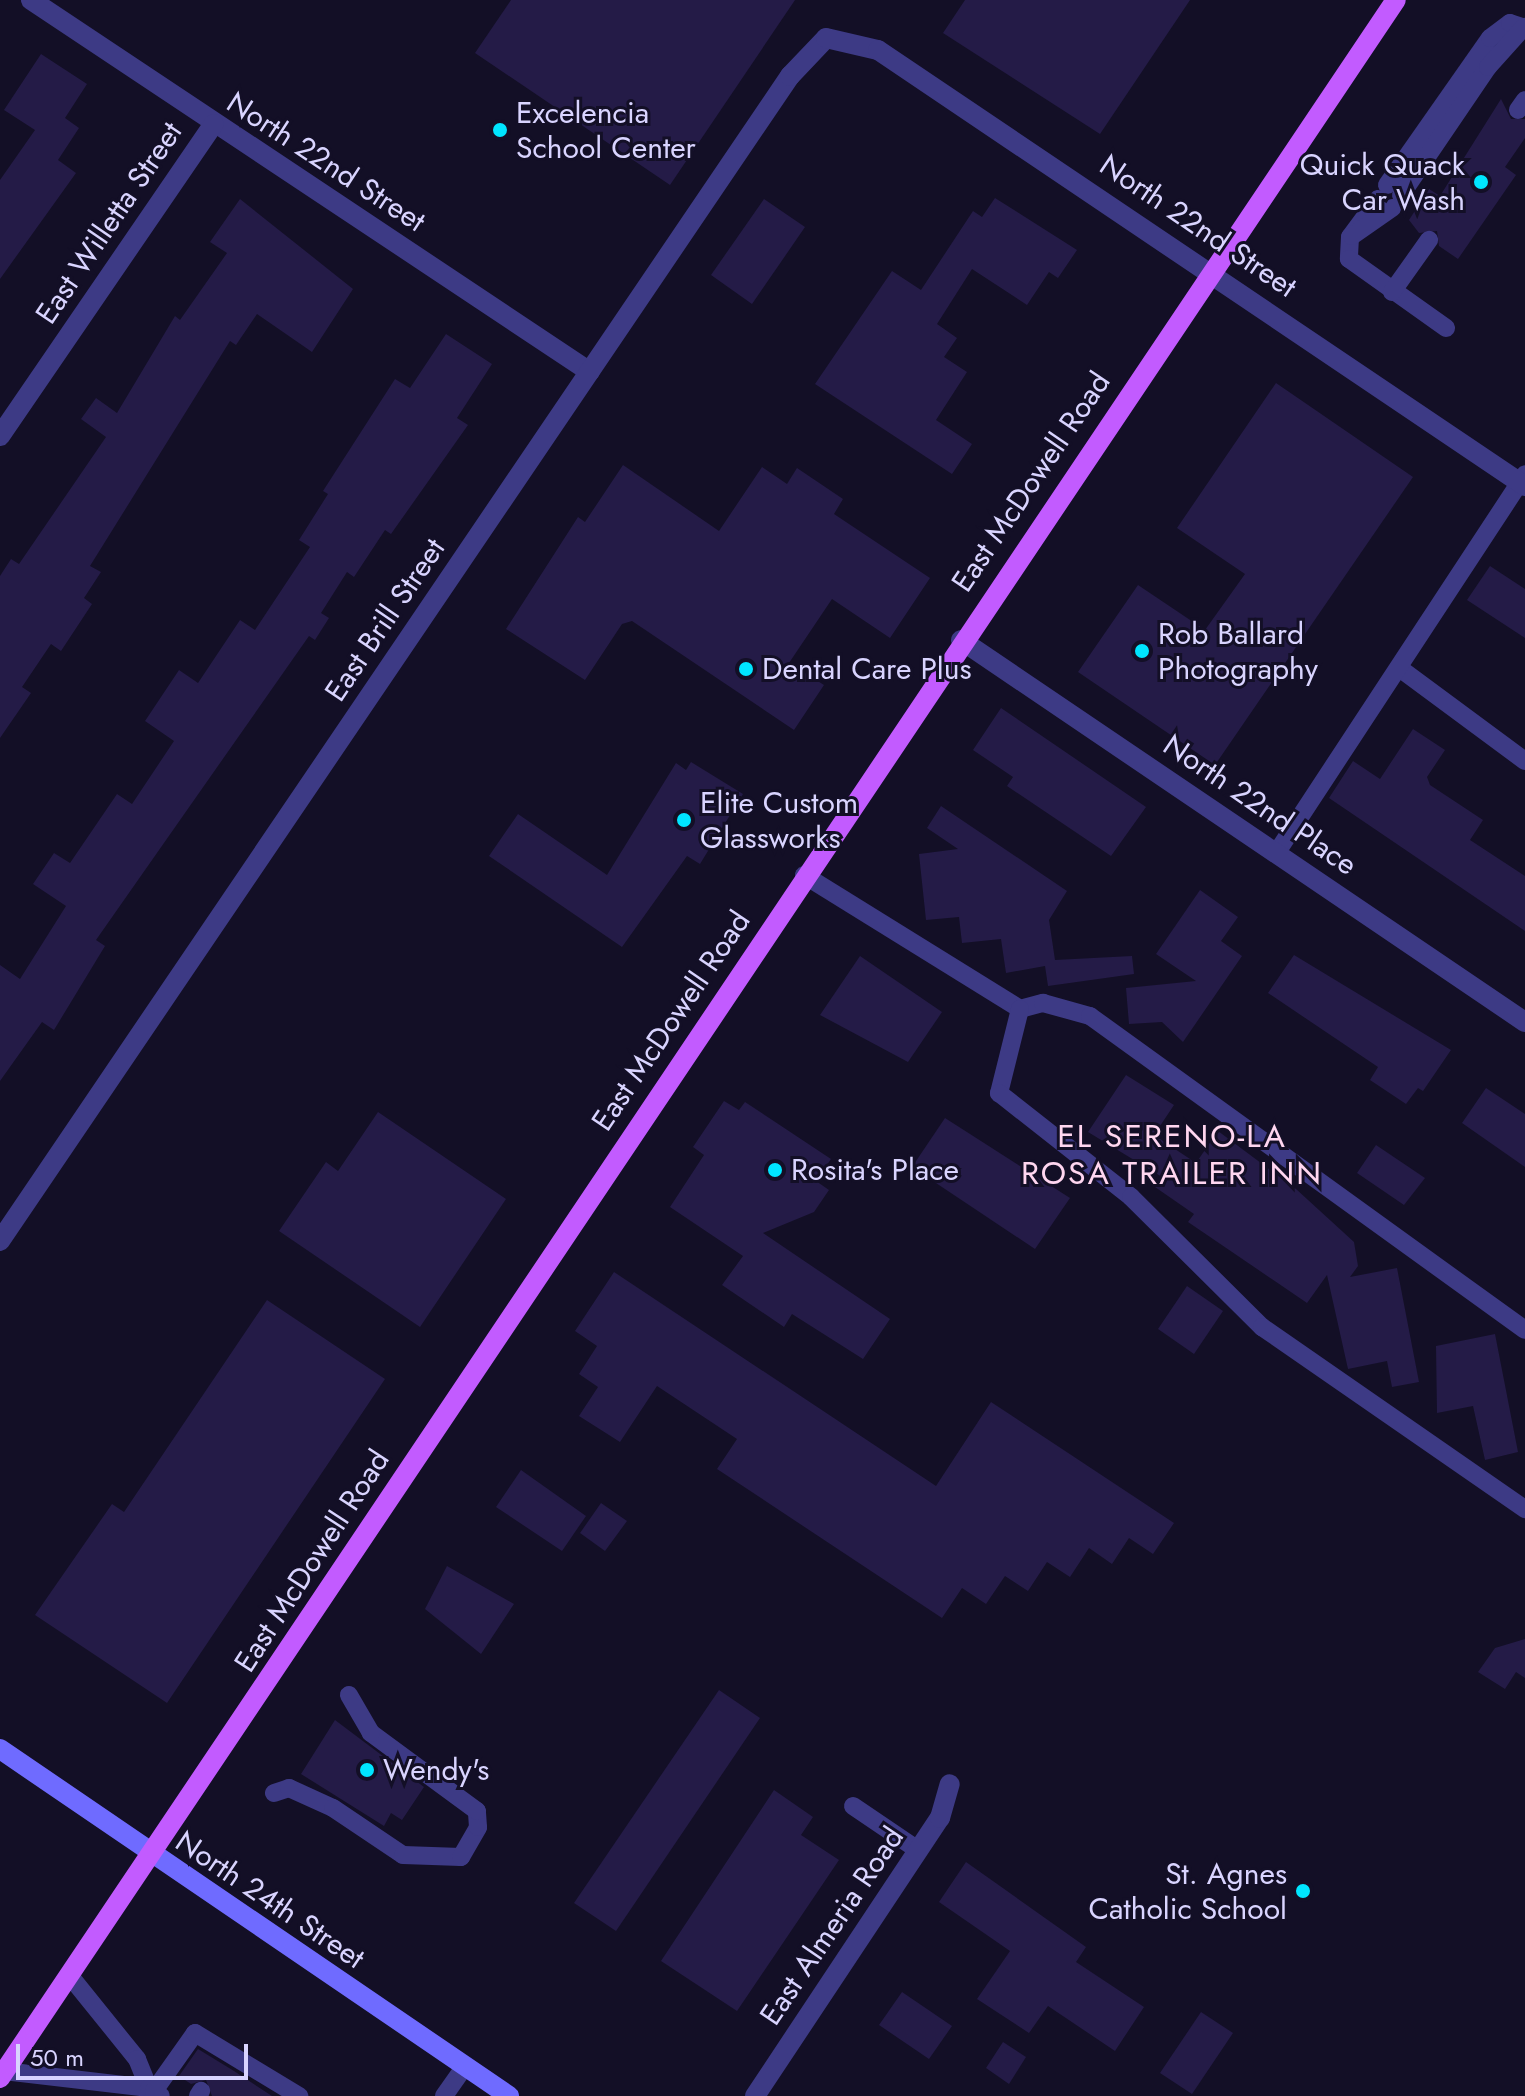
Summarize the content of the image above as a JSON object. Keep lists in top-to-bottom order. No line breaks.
{"streets":{"main road":["East McDowell Road","North 24th Street"],"street":["North 22nd Street","East Willetta Street","East Brill Street","North 22nd Place","East Almeria Road"]},"crossings":[["North 22nd Street","East Willetta Street"],["North 22nd Street","East McDowell Road"],["North 22nd Street","East Brill Street"],["East McDowell Road","North 22nd Place"],["East McDowell Road","North 24th Street"]],"districts":["EL SERENO-LA ROSA TRAILER INN"],"places":["Excelencia School Center","Quick Quack Car Wash","Rob Ballard Photography","Dental Care Plus","Elite Custom Glassworks","Rosita's Place","Wendy's","St. Agnes Catholic School"],"scale_bar":"50 m"}
